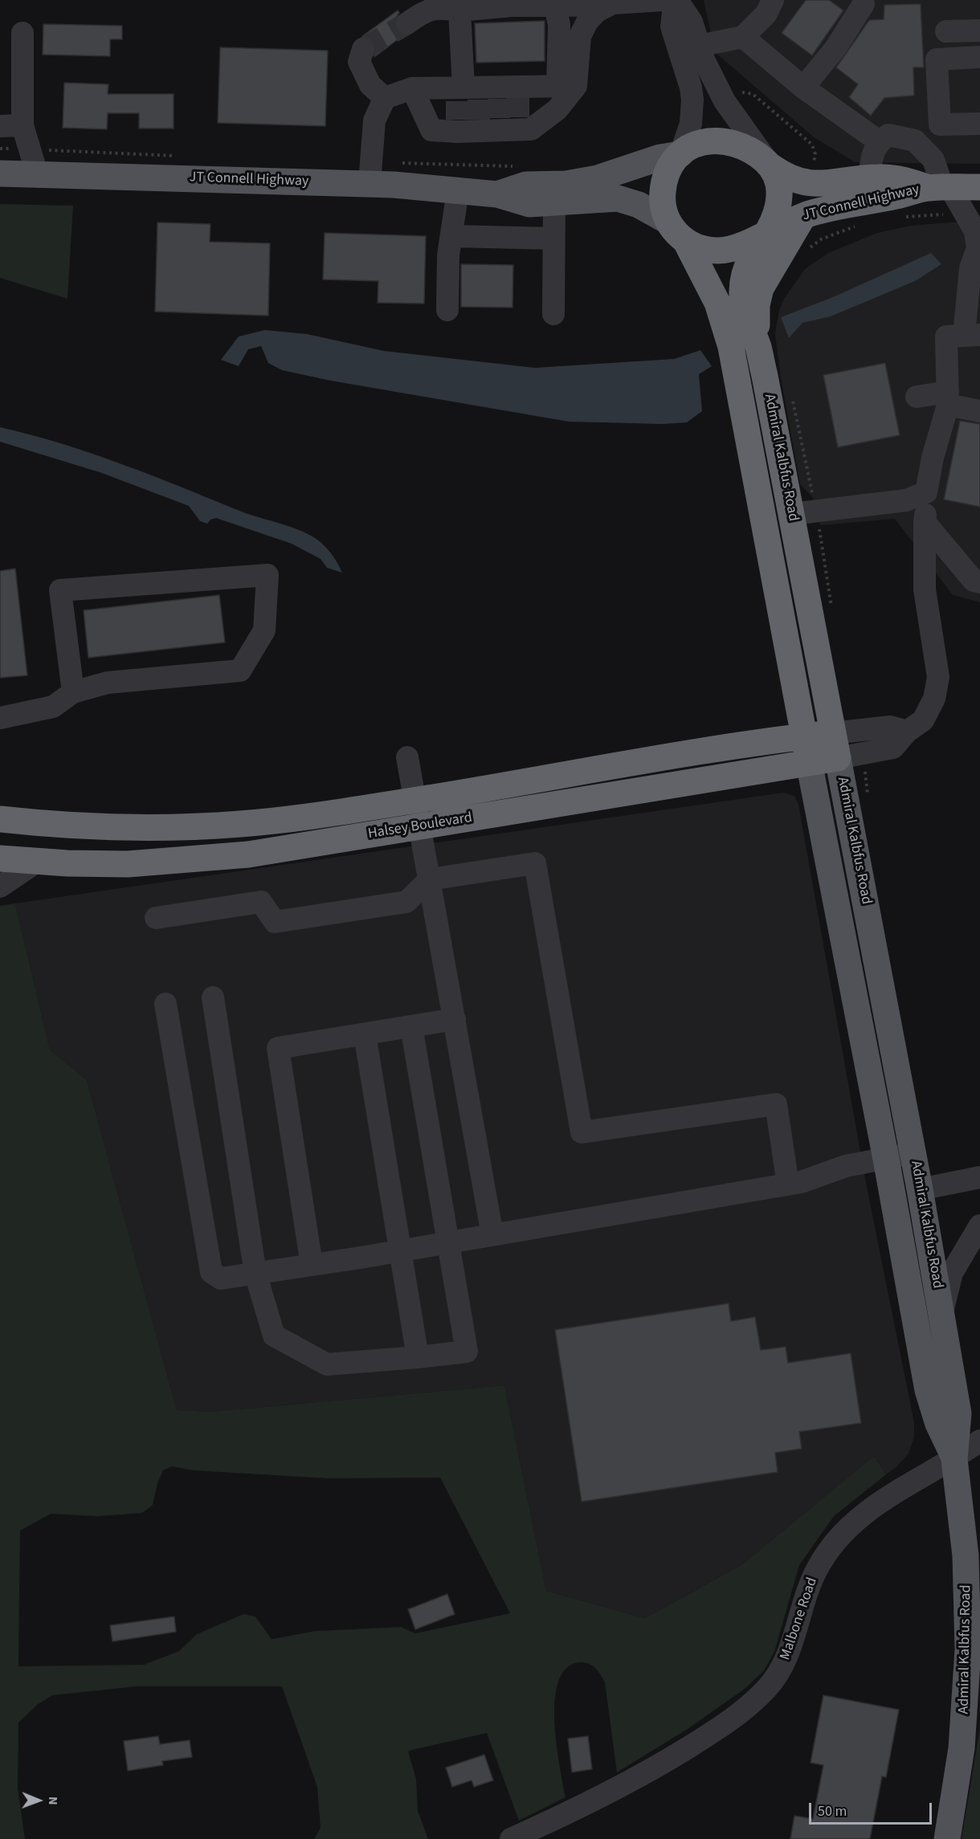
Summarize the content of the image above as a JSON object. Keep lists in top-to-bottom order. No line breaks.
{"streets":{"highway":["JT Connell Highway","Admiral Kalbfus Road","Halsey Boulevard"],"street":["Malbone Road"]},"crossings":[["JT Connell Highway","Admiral Kalbfus Road"],["Admiral Kalbfus Road","Halsey Boulevard"],["Admiral Kalbfus Road","Malbone Road"]],"scale_bar":"50 m","north":"right"}
